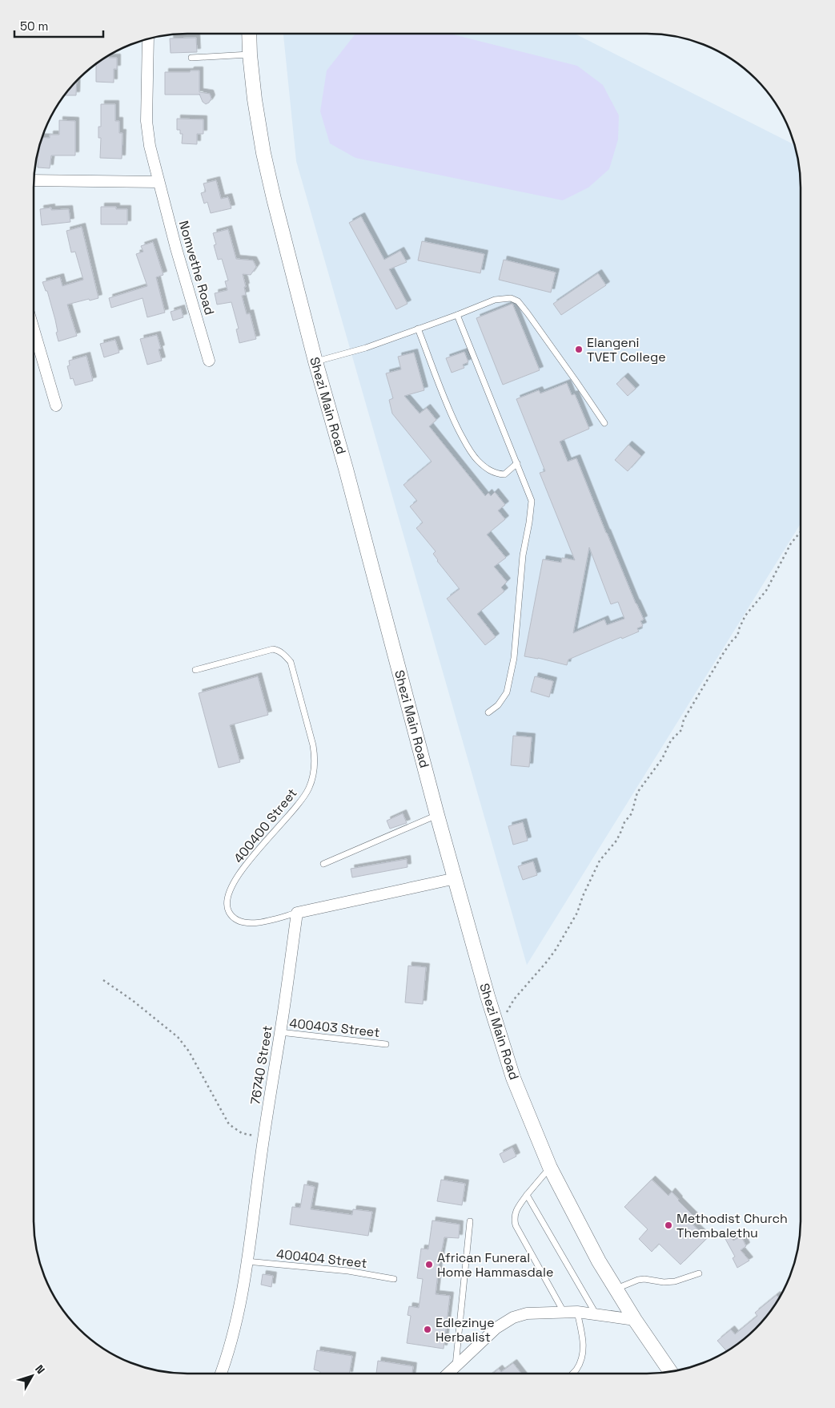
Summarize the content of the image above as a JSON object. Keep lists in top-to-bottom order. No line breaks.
{"streets":{"street":["Nomvethe Road","Shezi Main Road","76740 Street"],"lane":["400400 Street","400403 Street","400404 Street"]},"crossings":[["400400 Street","76740 Street"],["400403 Street","76740 Street"],["76740 Street","400404 Street"]],"places":["Elangeni TVET College","Methodist Church Thembalethu","African Funeral Home Hammasdale","Edlezinye Herbalist"],"scale_bar":"50 m","north":"top right"}
